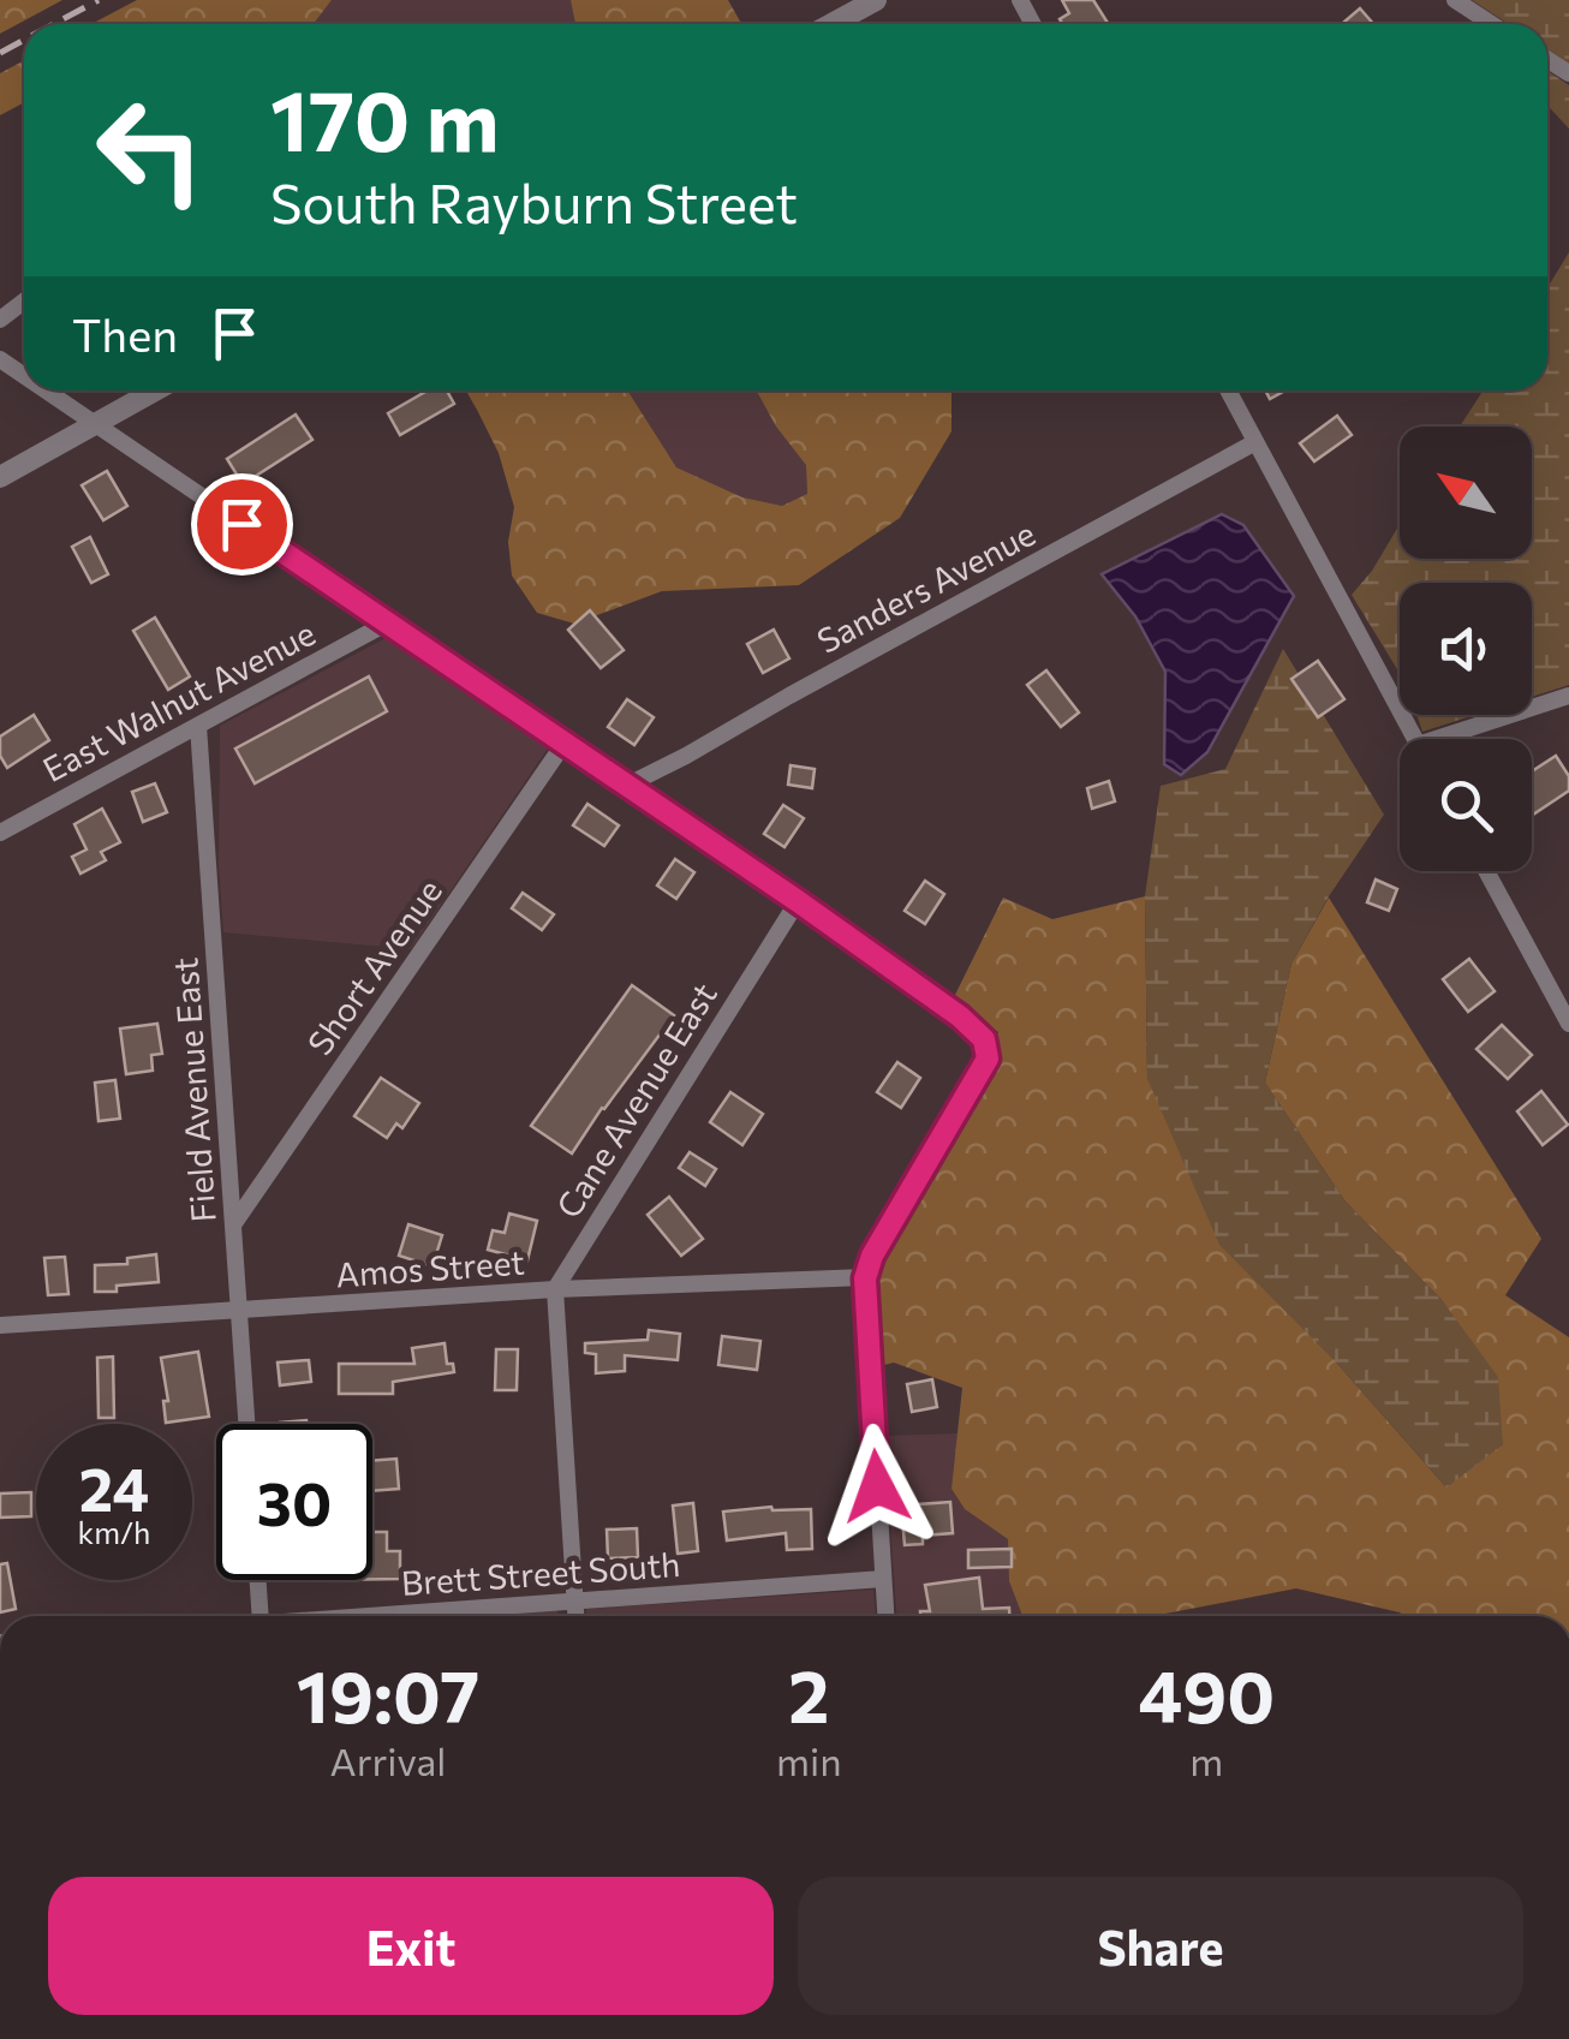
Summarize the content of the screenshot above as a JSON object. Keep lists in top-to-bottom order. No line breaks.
{"streets":{"street":["Sanders Avenue","East Walnut Avenue","Short Avenue","Field Avenue East","Cane Avenue East","Amos Street","Brett Street South"]},"crossings":[["East Walnut Avenue","Field Avenue East"],["Short Avenue","Field Avenue East"],["Field Avenue East","Amos Street"],["Cane Avenue East","Amos Street"]],"north":"top left","page":{"turn":["170 m","South Rayburn Street"],"then":"Then","speed":"24 km/h","limit":"30","eta":["19:07","Arrival","2","min","490","m"],"buttons":["Exit","Share"]}}
